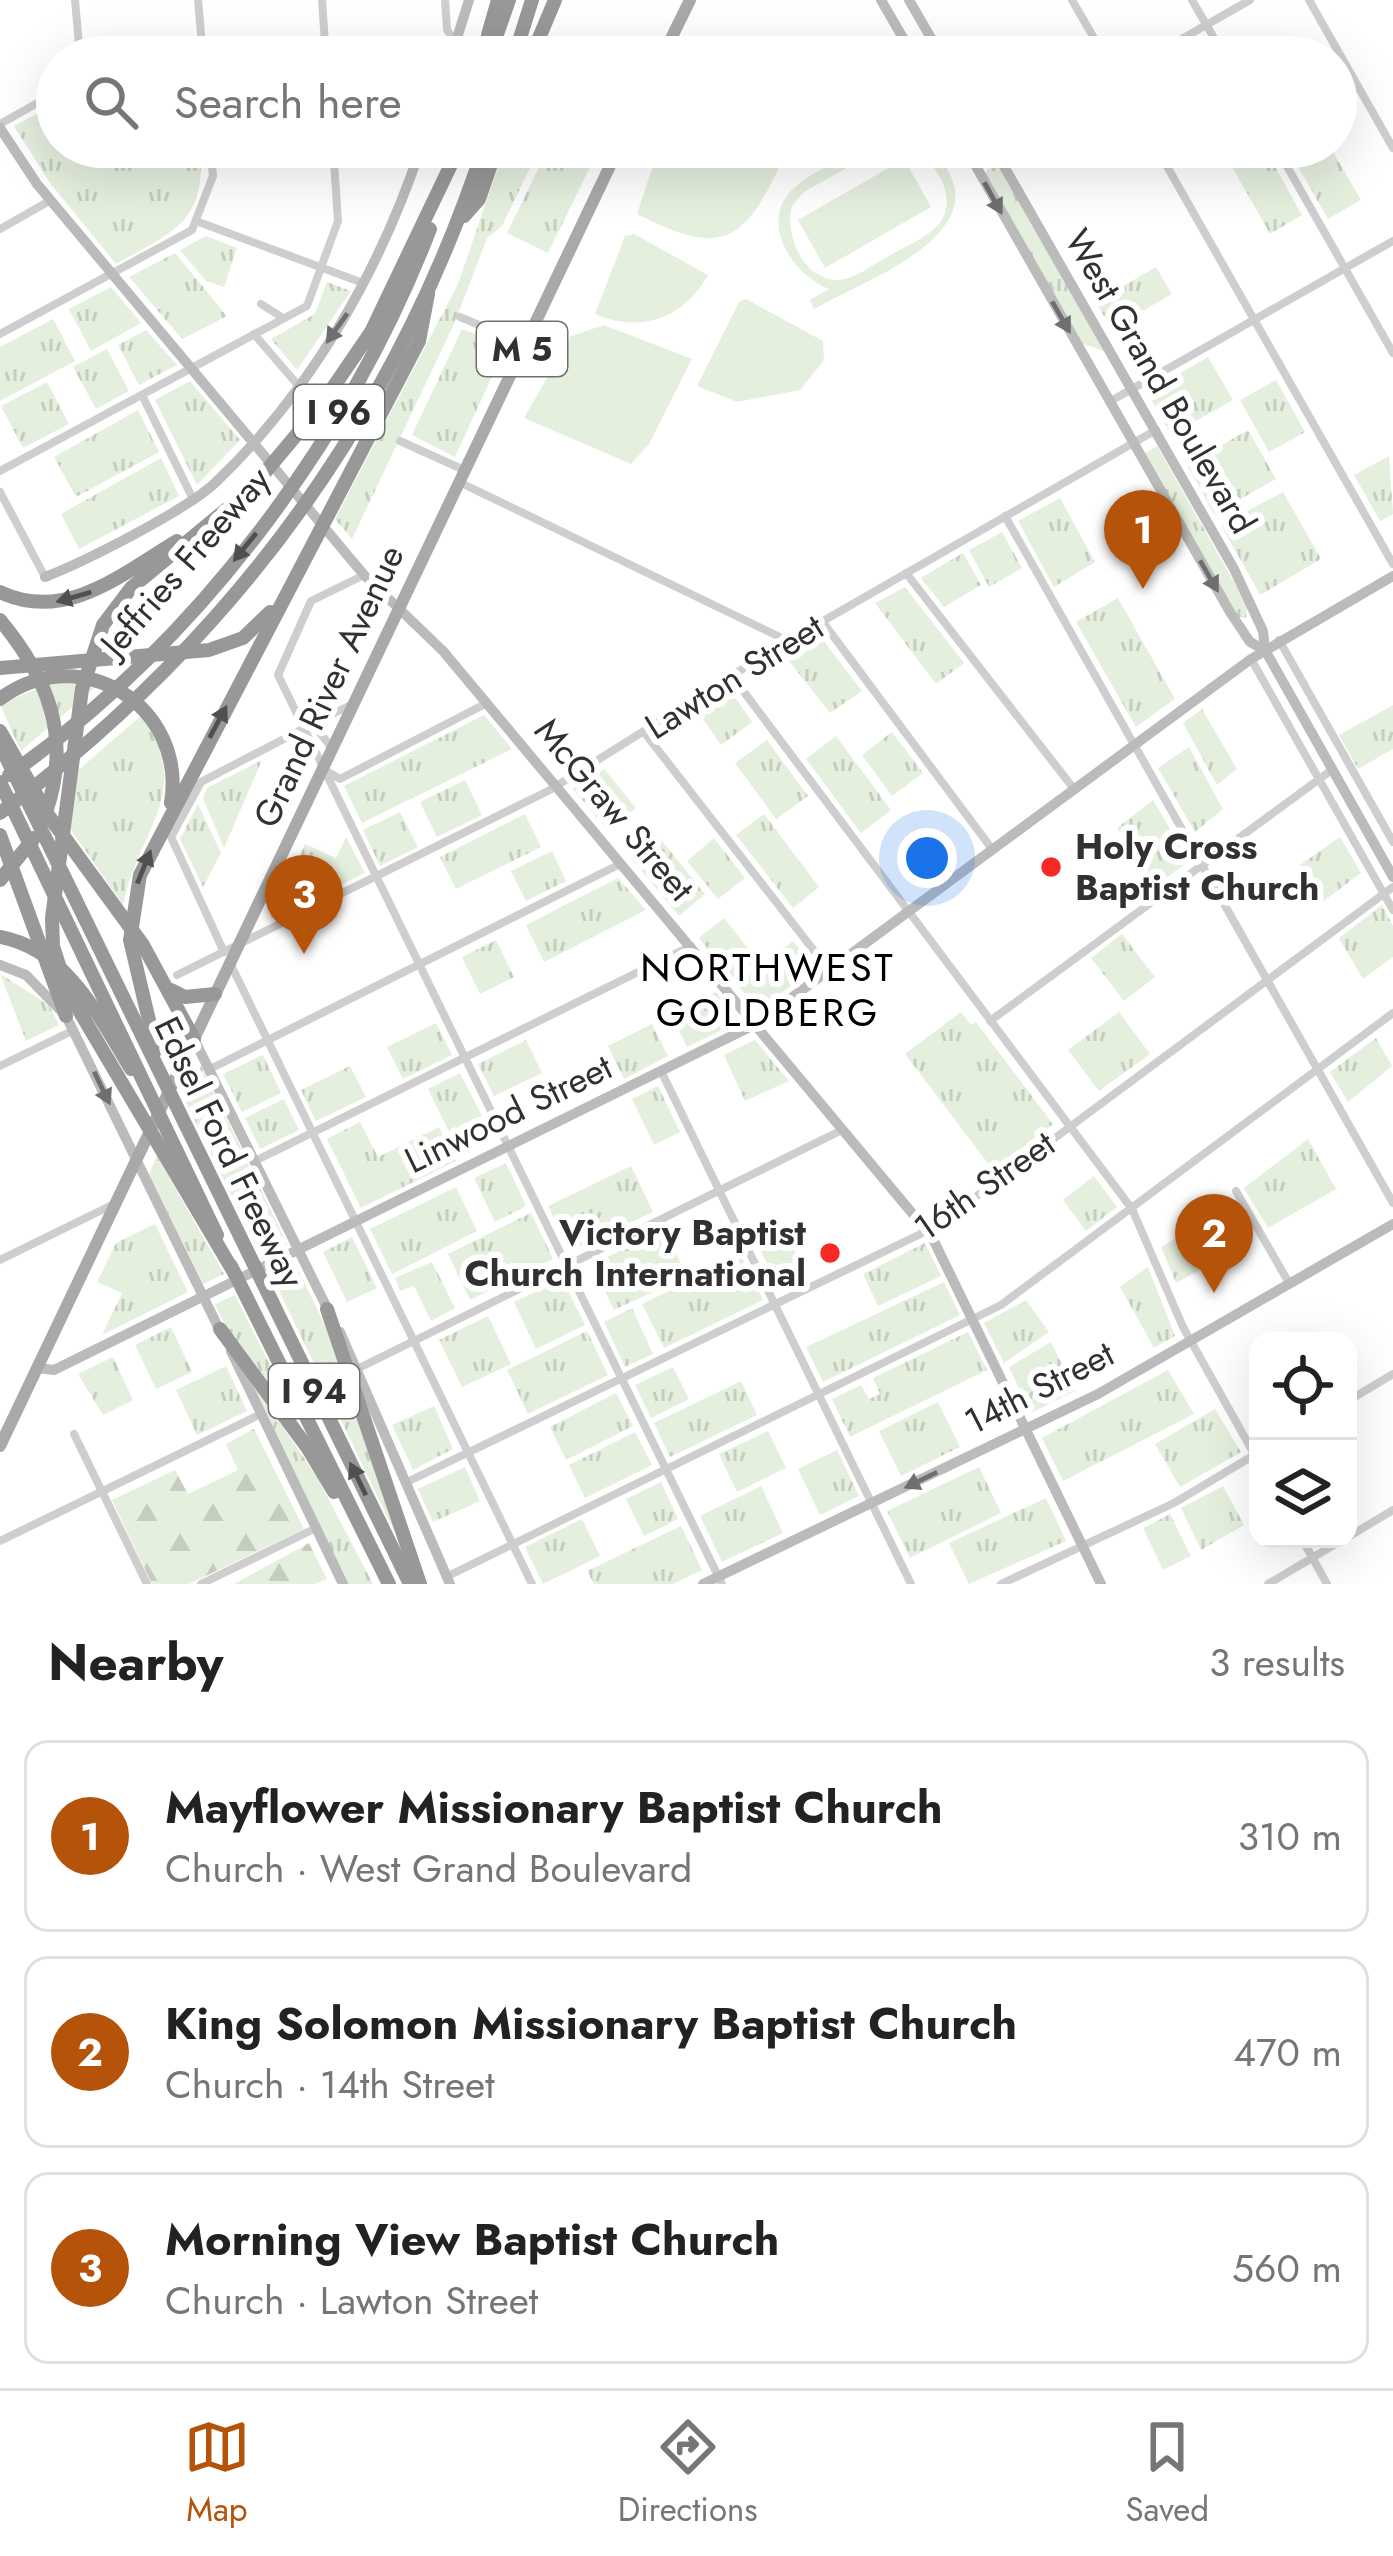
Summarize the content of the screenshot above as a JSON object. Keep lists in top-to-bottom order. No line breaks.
{"streets":{"highway":["I 96","Jeffries Freeway","Edsel Ford Freeway","I 94"],"main road":["M 5","Grand River Avenue"],"street":["West Grand Boulevard","Lawton Street","McGraw Street","Linwood Street","16th Street","14th Street"]},"crossings":[["West Grand Boulevard","Lawton Street"],["West Grand Boulevard","Linwood Street"],["Jeffries Freeway","Edsel Ford Freeway"],["Lawton Street","Grand River Avenue"],["Lawton Street","McGraw Street"],["Grand River Avenue","McGraw Street"],["Grand River Avenue","Linwood Street"],["McGraw Street","Linwood Street"],["McGraw Street","16th Street"],["McGraw Street","14th Street"]],"districts":["NORTHWEST GOLDBERG"],"places":["Holy Cross Baptist Church","Victory Baptist Church International"],"page":{"search":"Search here","pins":["1","3","2"],"heading":["Nearby","3 results"],"list":[{"mark":"1","name":"Mayflower Missionary Baptist Church","note":"Church · West Grand Boulevard","value":"310 m"},{"mark":"2","name":"King Solomon Missionary Baptist Church","note":"Church · 14th Street","value":"470 m"},{"mark":"3","name":"Morning View Baptist Church","note":"Church · Lawton Street","value":"560 m"}],"nav":["Map","Directions","Saved"]}}
